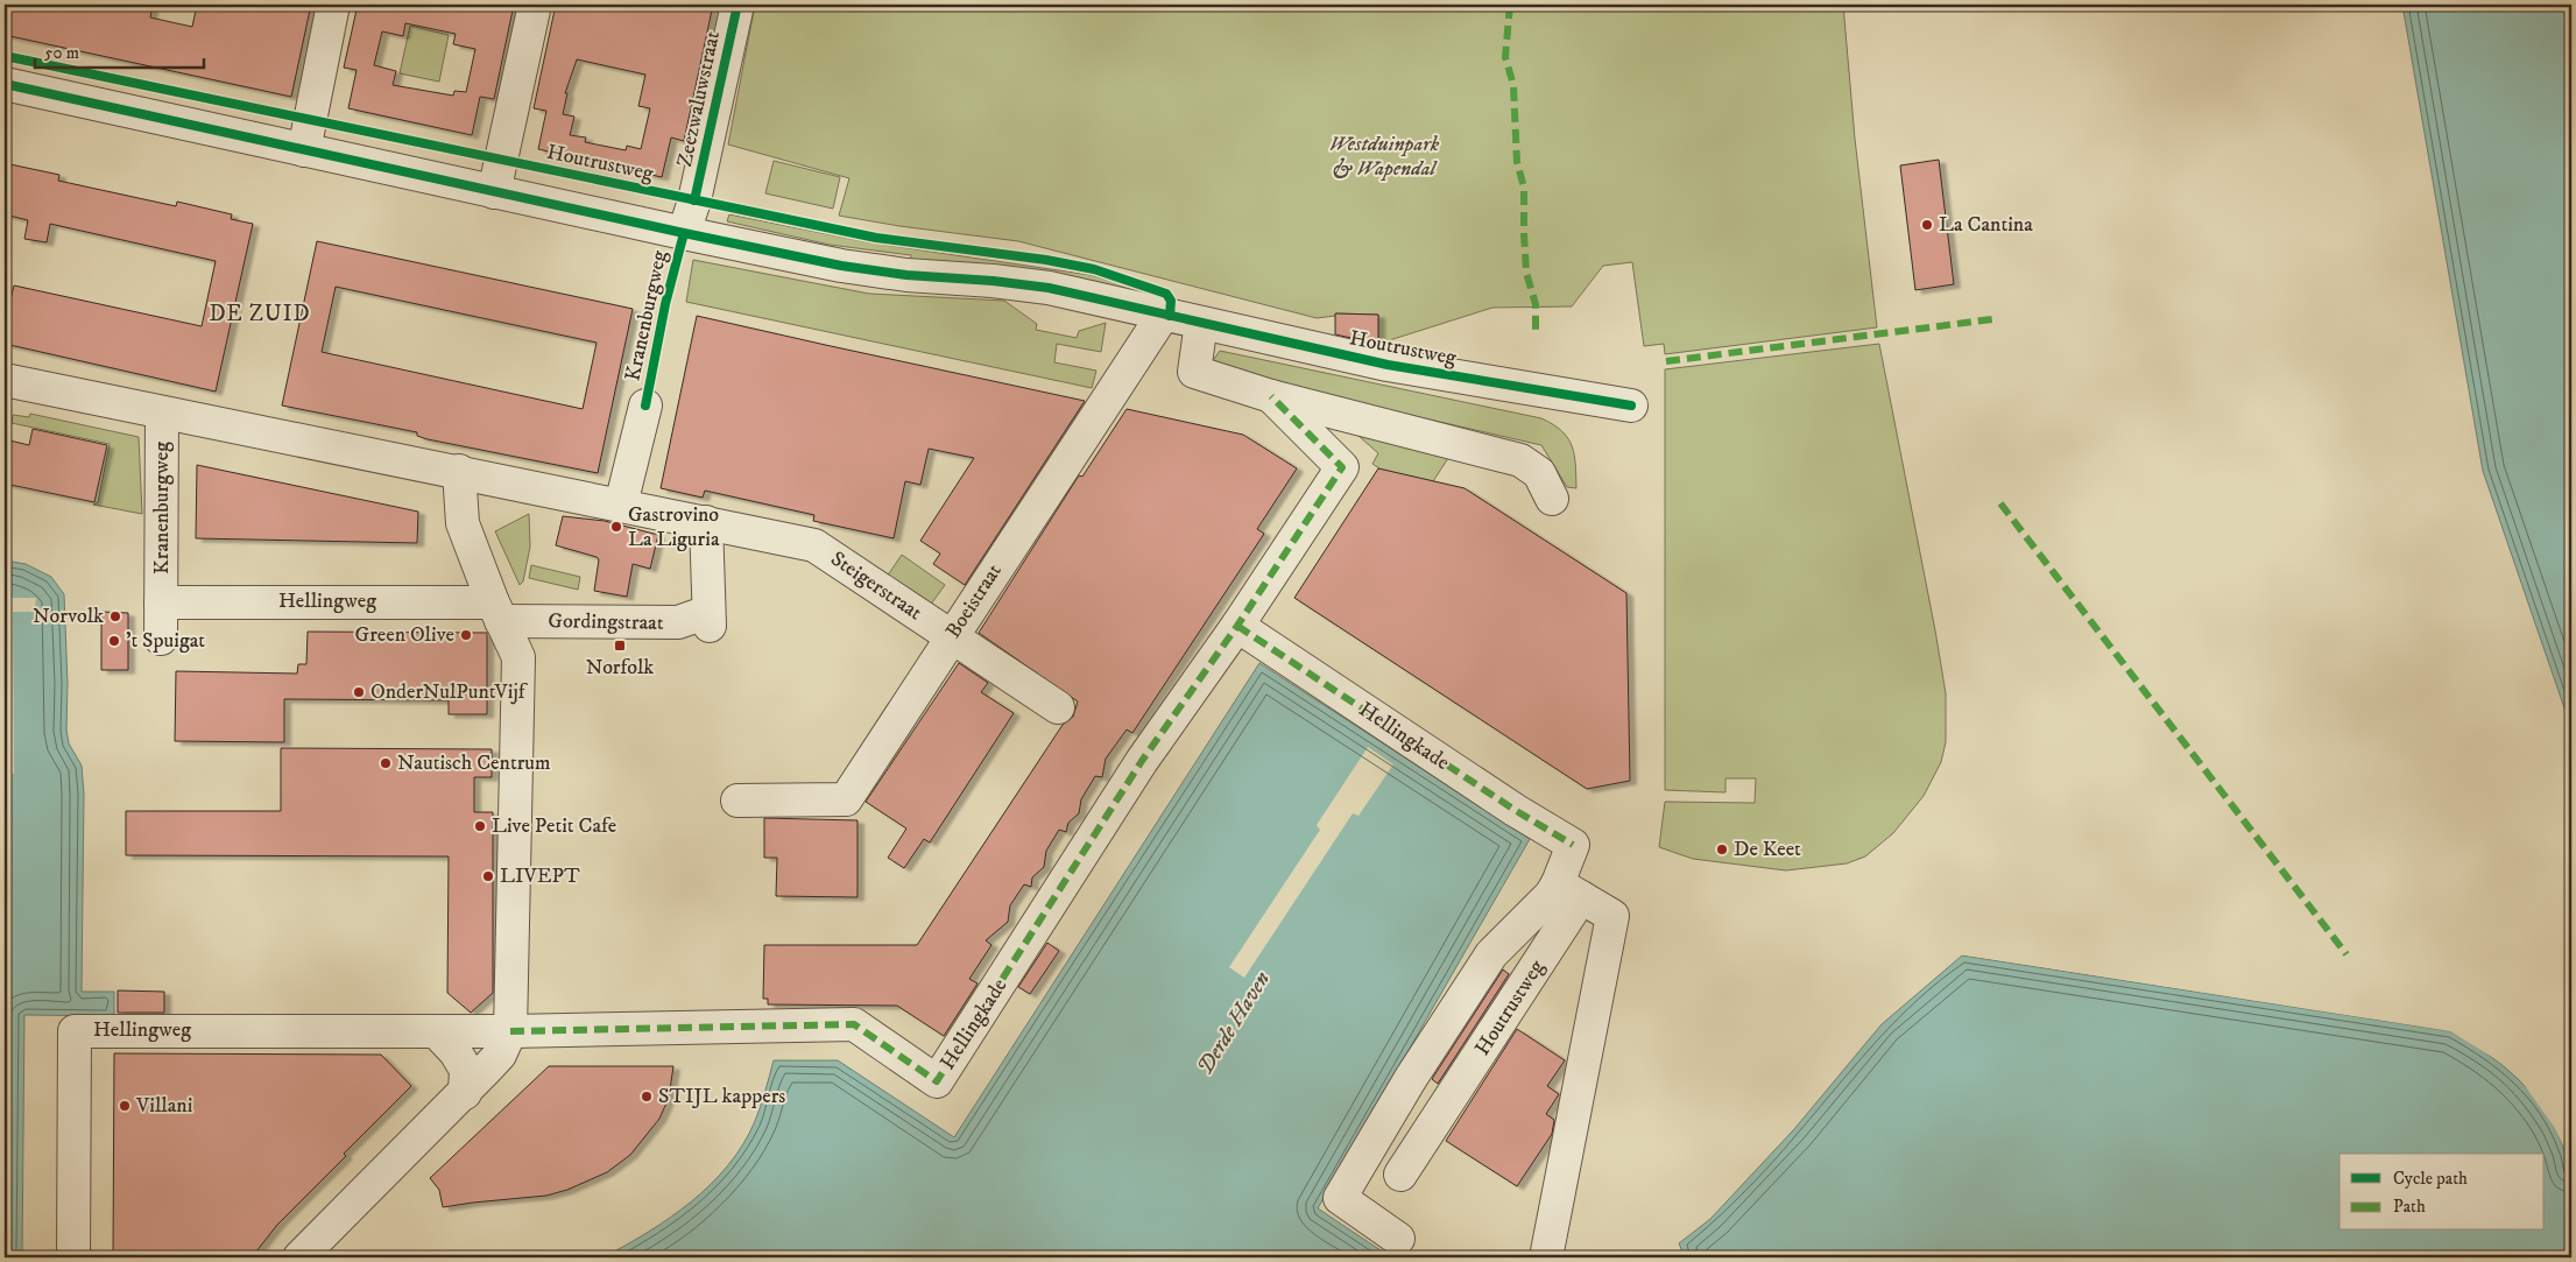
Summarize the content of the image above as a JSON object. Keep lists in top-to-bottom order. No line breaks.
{"streets":{"street":["Zeezwaluwstraat","Houtrustweg","Kranenburgweg","Steigerstraat","Hellingweg","Boeistraat","Gordingstraat","Hellingkade"]},"crossings":[["Zeezwaluwstraat","Houtrustweg"],["Houtrustweg","Boeistraat"],["Houtrustweg","Hellingkade"],["Kranenburgweg","Steigerstraat"],["Kranenburgweg","Hellingweg"],["Kranenburgweg","Gordingstraat"],["Steigerstraat","Boeistraat"],["Steigerstraat","Gordingstraat"],["Hellingweg","Gordingstraat"],["Hellingweg","Hellingkade"]],"districts":["DE ZUID"],"water":["Derde Haven"],"parks":["Westduinpark & Wapendal"],"places":{"other":["La Cantina","Gastrovino La Liguria","Norvolk","Green Olive","'t Spuigat","OnderNulPuntVijf","Nautisch Centrum","Live Petit Cafe","De Keet","LIVEPT","STIJL kappers","Villani"],"transit":["Norfolk"]},"legend":["Cycle path","Path"],"scale_bar":"50 m"}
